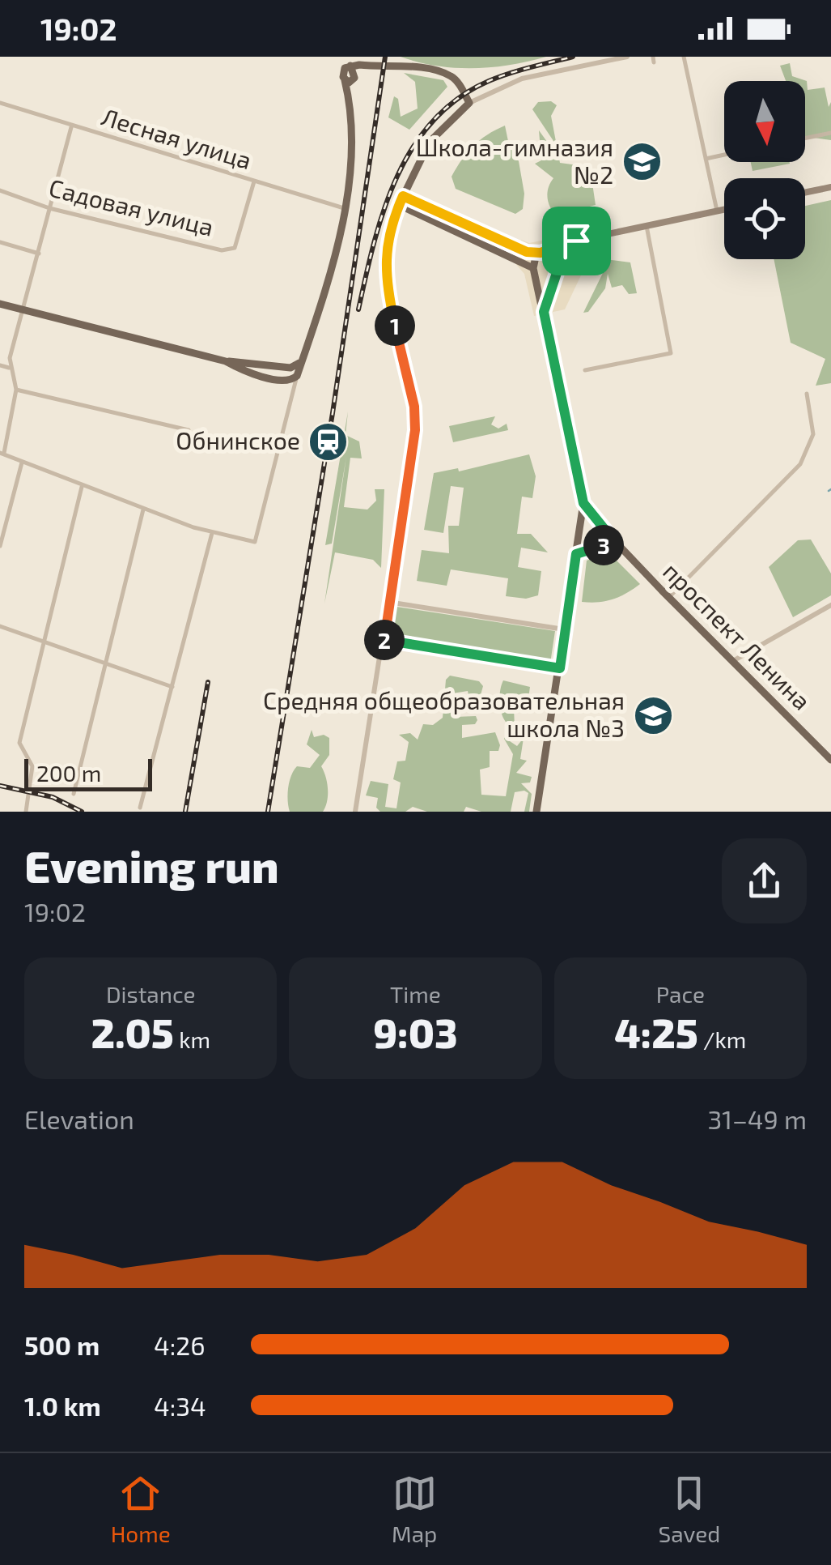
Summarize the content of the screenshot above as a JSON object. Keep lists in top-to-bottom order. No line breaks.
{"streets":{"main road":["проспект Ленина"],"street":["Лесная улица","Садовая улица"]},"crossings":[["Лесная улица","Садовая улица"]],"places":{"school or university":["Школа-гимназия №2","Средняя общеобразовательная школа №3"],"station":["Обнинское"]},"scale_bar":"200 m","north":"bottom","page":{"status":"19:02","pins":["1","3","2"],"scale":"200 m","heading":["Evening run","19:02"],"stats":[["Distance","2.05 km"],["Time","9:03"],["Pace","4:25 /km"]],"chart":["Elevation","31–49 m"],"list":[{"name":"500 m","note":"4:26"},{"name":"1.0 km","note":"4:34"}],"tabs":["Home","Map","Saved"]}}
